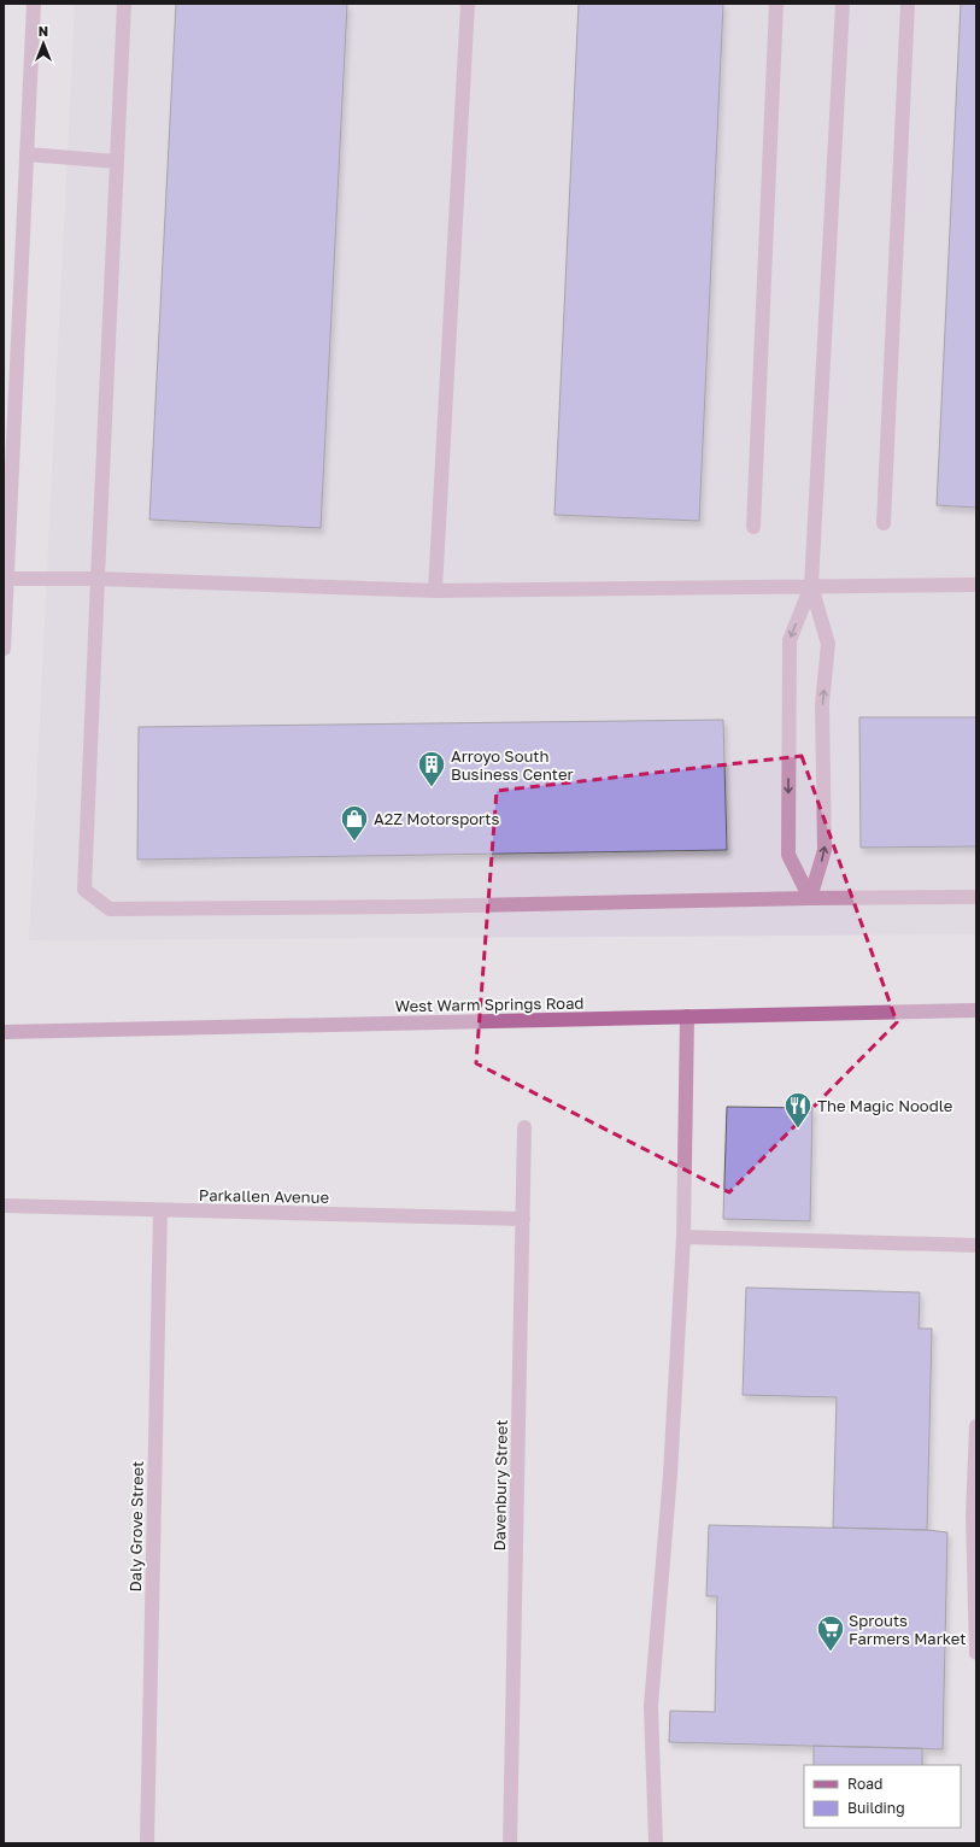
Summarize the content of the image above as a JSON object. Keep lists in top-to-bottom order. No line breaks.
{"streets":{"main road":["West Warm Springs Road"],"street":["Parkallen Avenue","Davenbury Street","Daly Grove Street"]},"crossings":[["Parkallen Avenue","Davenbury Street"],["Parkallen Avenue","Daly Grove Street"]],"places":{"building":["Arroyo South Business Center"],"shop":["A2Z Motorsports"],"restaurant":["The Magic Noodle"],"supermarket":["Sprouts Farmers Market"]},"legend":["Road","Building"],"north":"top"}
